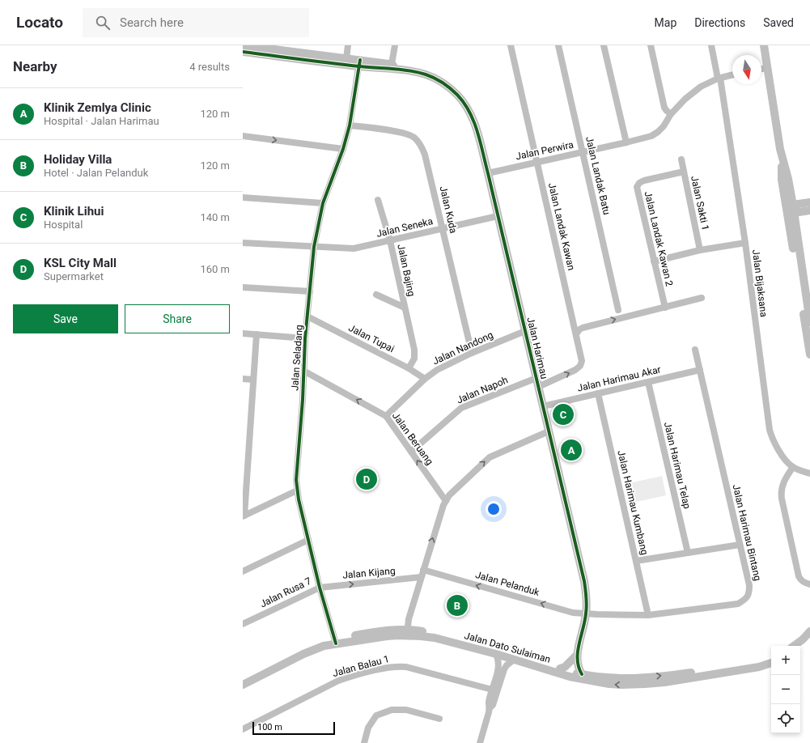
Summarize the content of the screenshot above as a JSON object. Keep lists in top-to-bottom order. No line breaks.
{"streets":{"street":["Jalan Perwira","Jalan Landak Batu","Jalan Sakti 1","Jalan Kuda","Jalan Landak Kawan","Jalan Seneka","Jalan Landak Kawan 2","Jalan Bajing","Jalan Bijaksana","Jalan Tupai","Jalan Nandong","Jalan Harimau","Jalan Seladang","Jalan Harimau Akar","Jalan Napoh","Jalan Beruang","Jalan Harimau Telap","Jalan Harimau Kumbang","Jalan Harimau Bintang","Jalan Kijang","Jalan Pelanduk","Jalan Rusa 7","Jalan Dato Sulaiman","Jalan Balau 1"]},"crossings":[["Jalan Perwira","Jalan Landak Batu"],["Jalan Perwira","Jalan Landak Kawan"],["Jalan Perwira","Jalan Bijaksana"],["Jalan Perwira","Jalan Harimau"],["Jalan Sakti 1","Jalan Landak Kawan 2"],["Jalan Kuda","Jalan Seneka"],["Jalan Kuda","Jalan Nandong"],["Jalan Kuda","Jalan Seladang"],["Jalan Landak Kawan","Jalan Harimau"],["Jalan Seneka","Jalan Bajing"],["Jalan Seneka","Jalan Harimau"],["Jalan Seneka","Jalan Seladang"],["Jalan Bajing","Jalan Tupai"],["Jalan Tupai","Jalan Nandong"],["Jalan Tupai","Jalan Seladang"],["Jalan Nandong","Jalan Harimau"],["Jalan Nandong","Jalan Beruang"],["Jalan Harimau","Jalan Seladang"],["Jalan Harimau","Jalan Harimau Akar"],["Jalan Harimau","Jalan Napoh"],["Jalan Harimau","Jalan Harimau Bintang"],["Jalan Harimau","Jalan Pelanduk"],["Jalan Harimau","Jalan Dato Sulaiman"],["Jalan Seladang","Jalan Beruang"],["Jalan Seladang","Jalan Kijang"],["Jalan Seladang","Jalan Rusa 7"],["Jalan Seladang","Jalan Dato Sulaiman"],["Jalan Harimau Akar","Jalan Harimau Telap"],["Jalan Harimau Akar","Jalan Harimau Kumbang"],["Jalan Harimau Akar","Jalan Harimau Bintang"],["Jalan Napoh","Jalan Beruang"],["Jalan Harimau Kumbang","Jalan Harimau Bintang"],["Jalan Harimau Bintang","Jalan Pelanduk"],["Jalan Kijang","Jalan Rusa 7"]],"one_way":["Jalan Beruang","Jalan Kijang","Jalan Pelanduk"],"scale_bar":"100 m","north":"bottom","page":{"header":"Locato","search":"Search here","nav":["Map","Directions","Saved"],"heading":["Nearby","4 results"],"list":[{"mark":"A","name":"Klinik Zemlya Clinic","note":"Hospital · Jalan Harimau","value":"120 m"},{"mark":"B","name":"Holiday Villa","note":"Hotel · Jalan Pelanduk","value":"120 m"},{"mark":"C","name":"Klinik Lihui","note":"Hospital","value":"140 m"},{"mark":"D","name":"KSL City Mall","note":"Supermarket","value":"160 m"}],"buttons":["Save","Share"],"pins":["C","A","D","B"],"map_buttons":["+","−"],"scale":"100 m"}}
